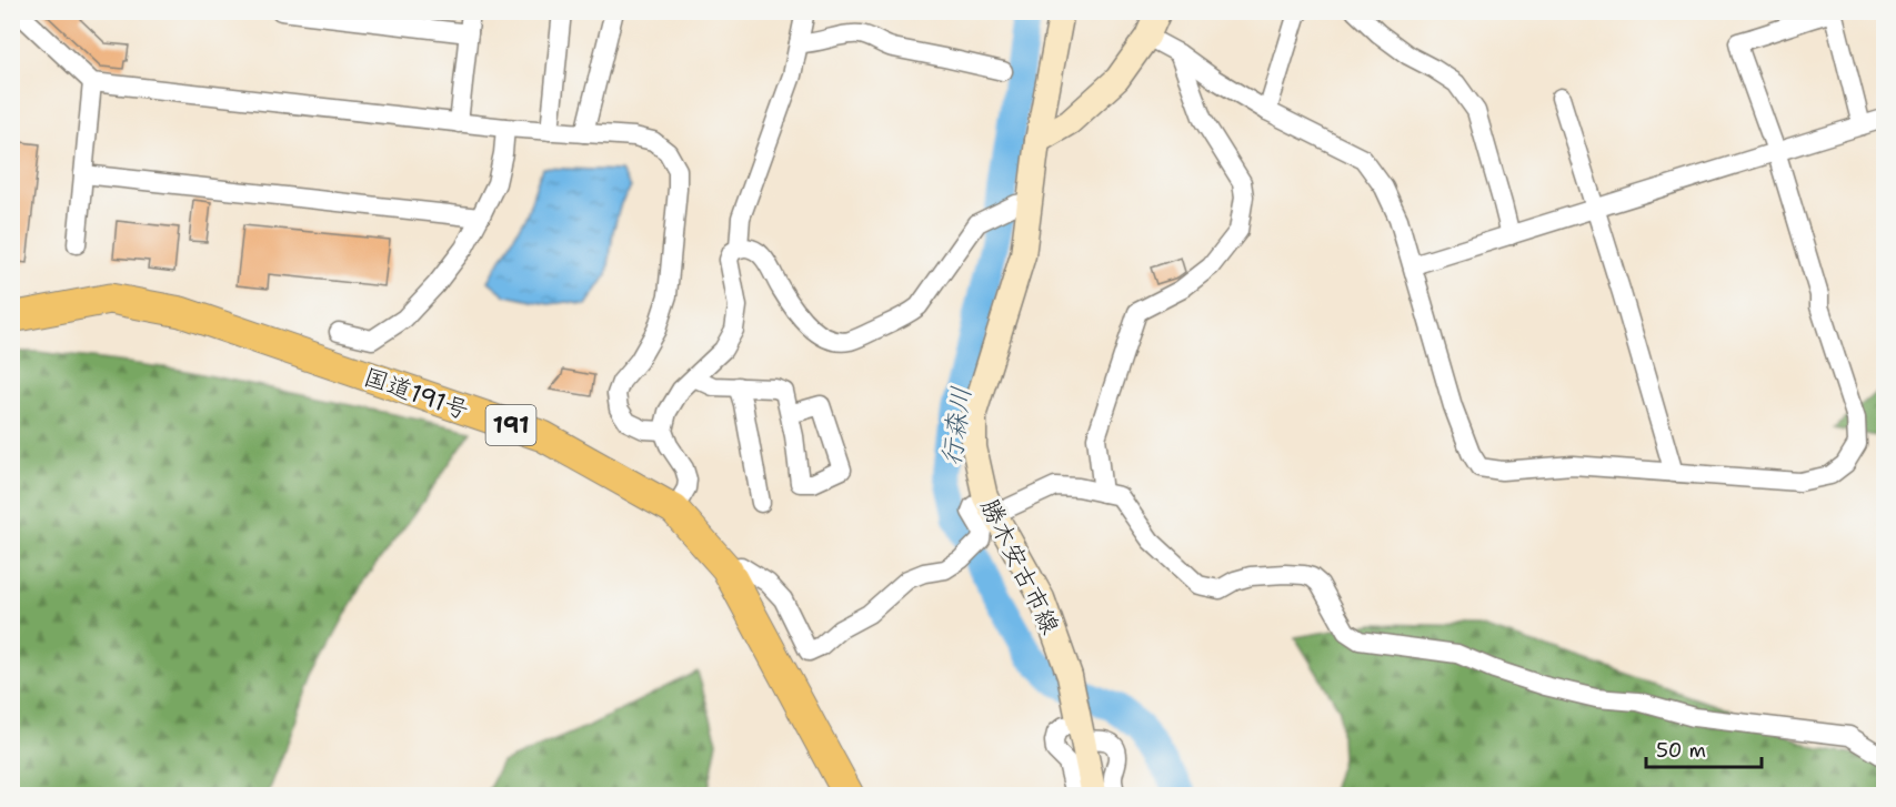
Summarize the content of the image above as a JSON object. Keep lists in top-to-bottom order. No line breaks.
{"streets":{"highway":["国道191号","191"],"main road":["勝木安古市線"]},"water":["行森川"],"scale_bar":"50 m"}
